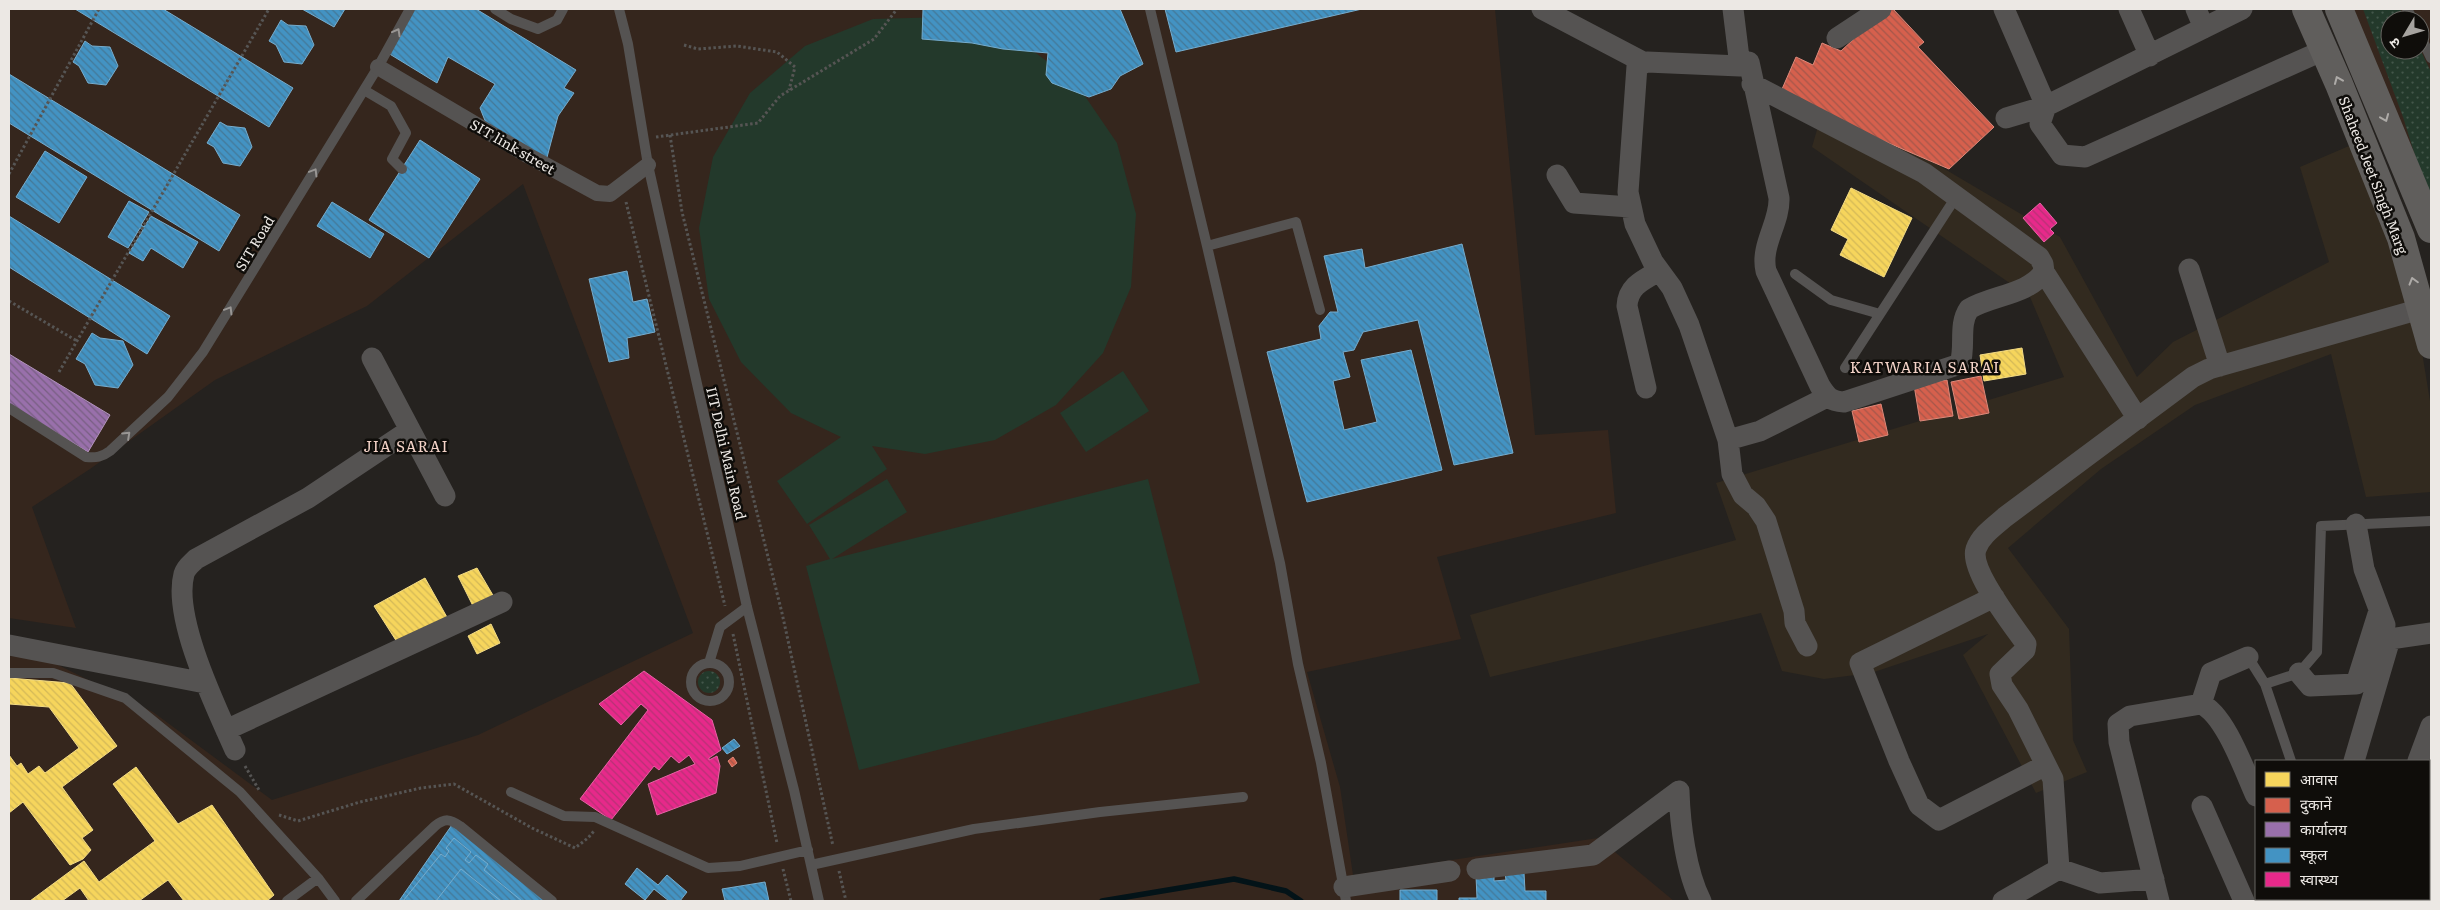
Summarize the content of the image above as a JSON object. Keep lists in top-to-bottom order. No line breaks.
{"streets":{"main road":["Shaheed Jeet Singh Marg"],"street":["SIT link street"],"lane":["SIT Road","IIT Delhi Main Road"]},"crossings":[["SIT link street","SIT Road"],["SIT link street","IIT Delhi Main Road"]],"one_way":["SIT Road"],"districts":["KATWARIA SARAI","JIA SARAI"],"legend":["आवास","दुकानें","कार्यालय","स्कूल","स्वास्थ्य"],"north":"bottom left"}
